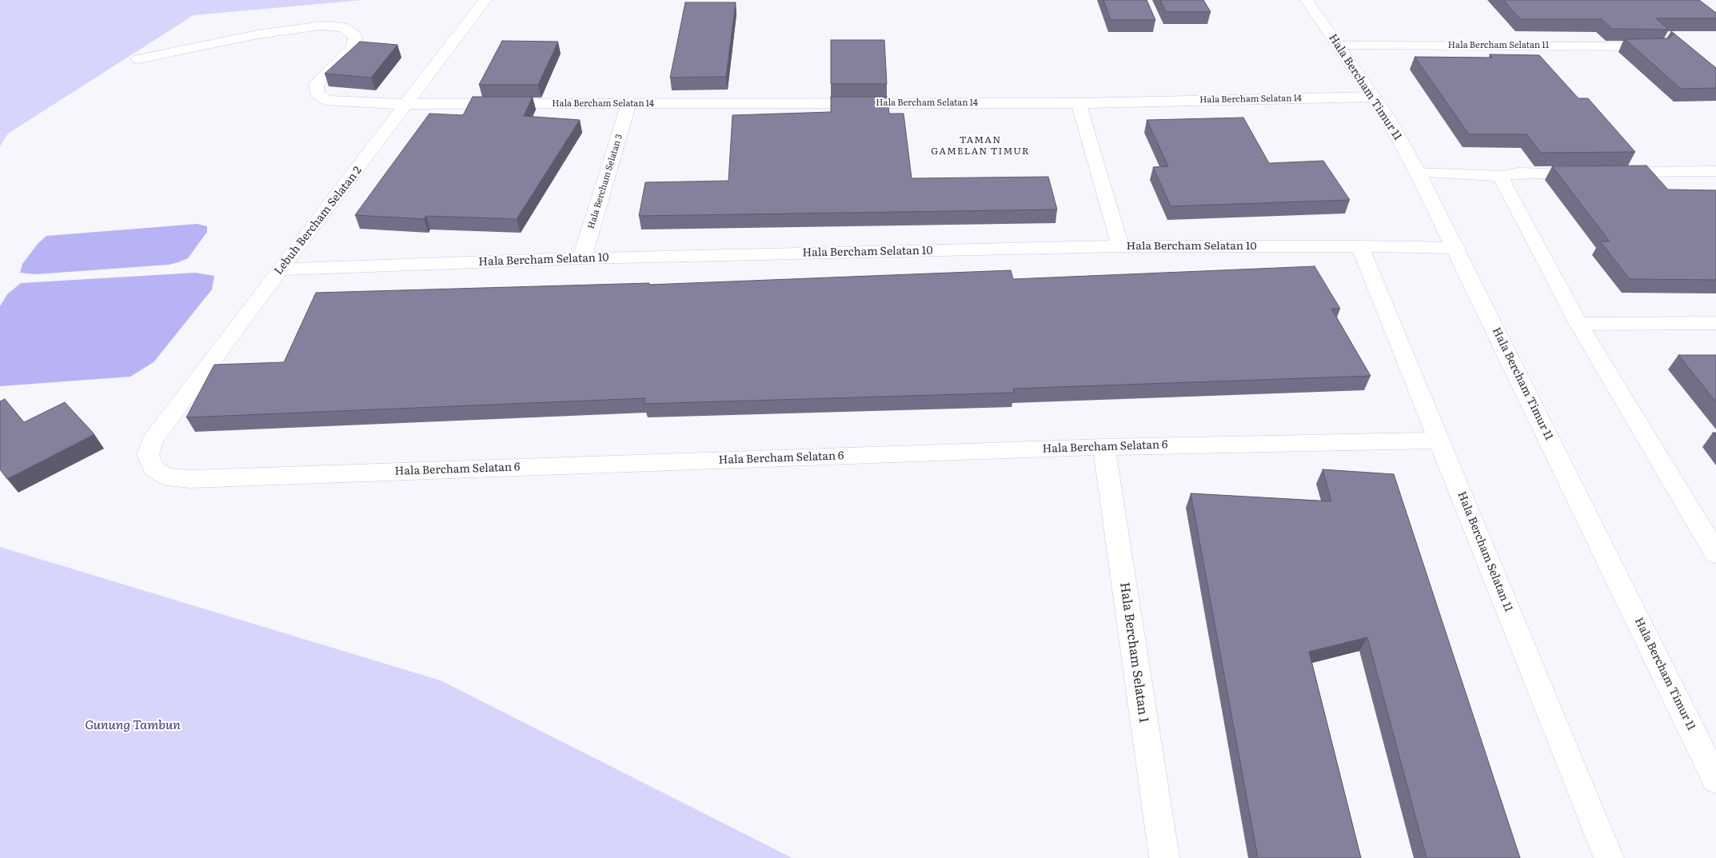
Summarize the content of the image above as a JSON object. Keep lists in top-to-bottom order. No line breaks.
{"streets":{"street":["Hala Bercham Selatan 11","Hala Bercham Timur 11","Hala Bercham Selatan 14","Hala Bercham Selatan 3","Lebuh Bercham Selatan 2","Hala Bercham Selatan 10","Hala Bercham Selatan 6","Hala Bercham Selatan 1"]},"crossings":[["Hala Bercham Selatan 11","Hala Bercham Timur 11"],["Hala Bercham Selatan 11","Hala Bercham Selatan 10"],["Hala Bercham Selatan 11","Hala Bercham Selatan 6"],["Hala Bercham Timur 11","Hala Bercham Selatan 14"],["Hala Bercham Timur 11","Hala Bercham Selatan 10"],["Hala Bercham Selatan 14","Hala Bercham Selatan 3"],["Hala Bercham Selatan 14","Lebuh Bercham Selatan 2"],["Hala Bercham Selatan 3","Hala Bercham Selatan 10"],["Lebuh Bercham Selatan 2","Hala Bercham Selatan 10"],["Lebuh Bercham Selatan 2","Hala Bercham Selatan 6"],["Hala Bercham Selatan 6","Hala Bercham Selatan 1"]],"districts":["TAMAN GAMELAN TIMUR"],"parks":["Gunung Tambun"]}
